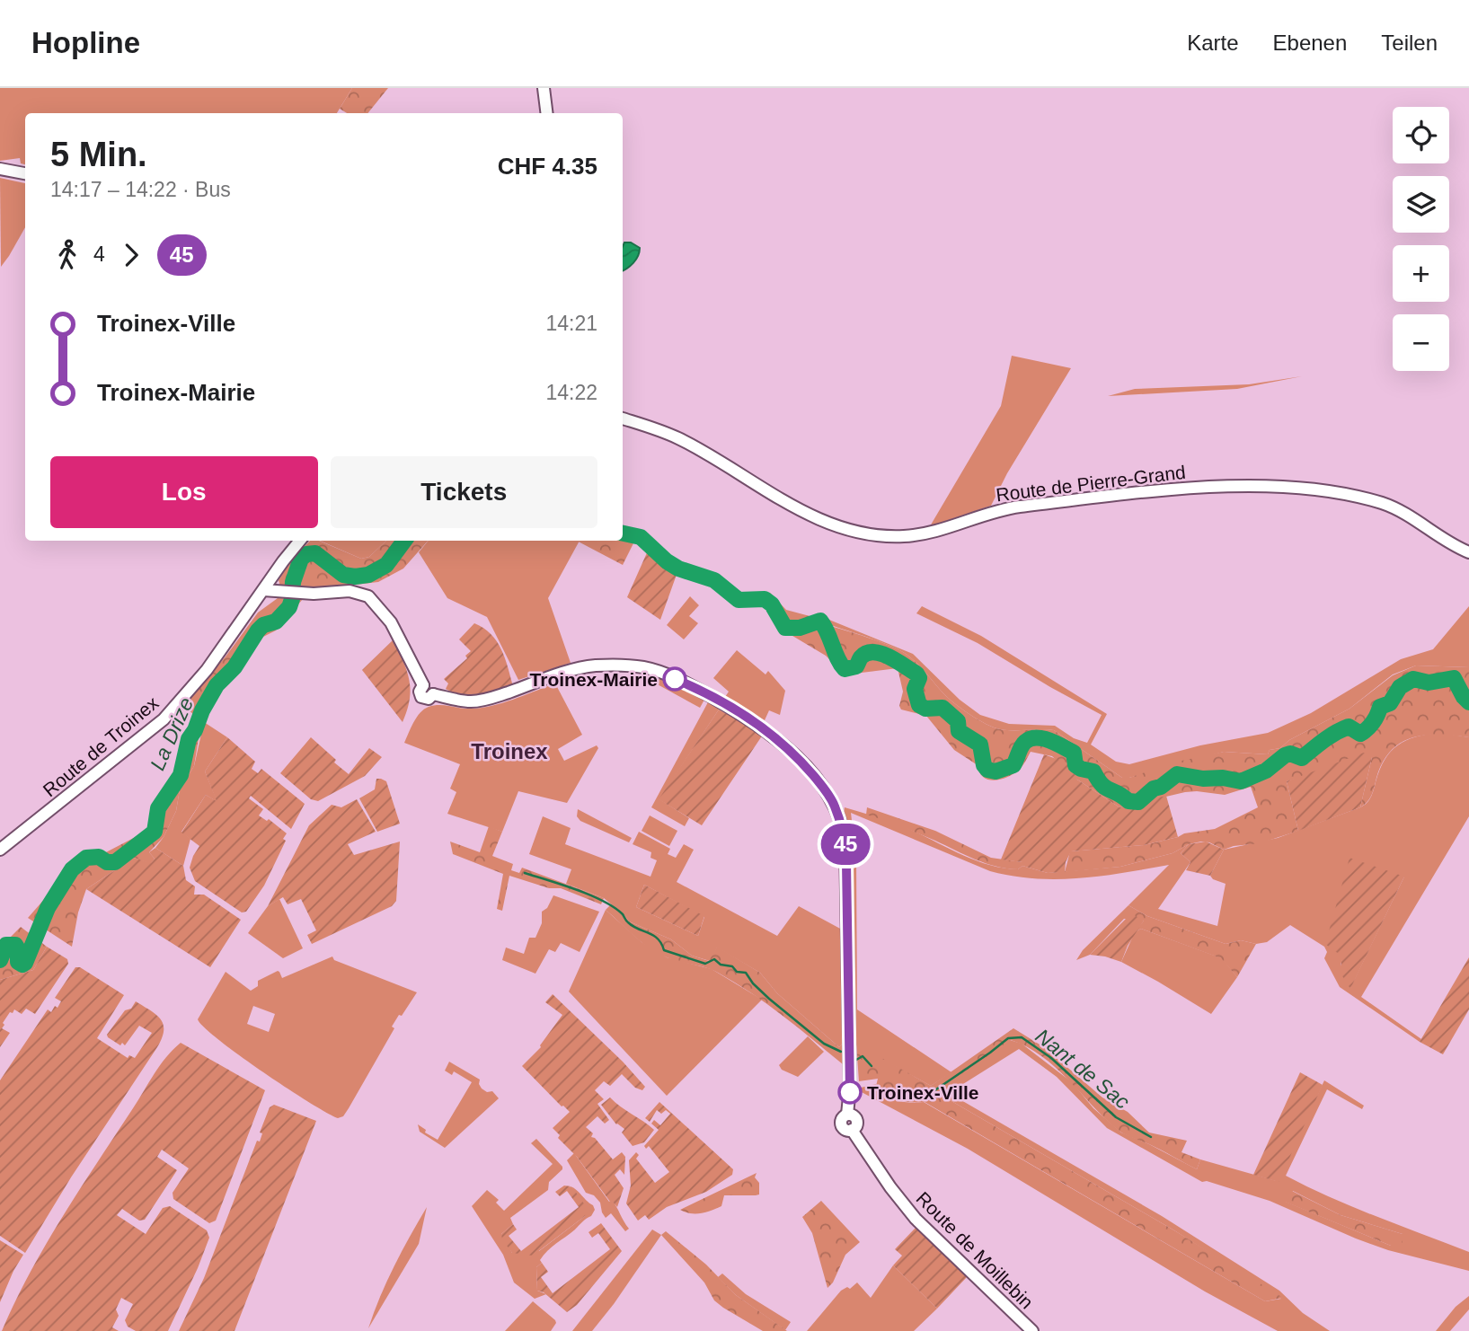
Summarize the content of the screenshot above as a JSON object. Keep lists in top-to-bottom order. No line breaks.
{"streets":{"street":["Route de Pierre-Grand","Route de Troinex","Route de Moillebin"]},"crossings":[["Route de Troinex","Route de Moillebin"]],"districts":["Troinex"],"water":["La Drize","Nant de Sac"],"places":["Troinex-Mairie","Troinex-Ville"],"lines":["bus line 45"],"page":{"header":"Hopline","nav":["Karte","Ebenen","Teilen"],"on_map":"45","map_buttons":["+","−"],"heading":["5 Min.","14:17 – 14:22 · Bus","CHF 4.35"],"legs":["4","45"],"list":[{"name":"Troinex-Ville","value":"14:21"},{"name":"Troinex-Mairie","value":"14:22"}],"buttons":["Los","Tickets"]}}
